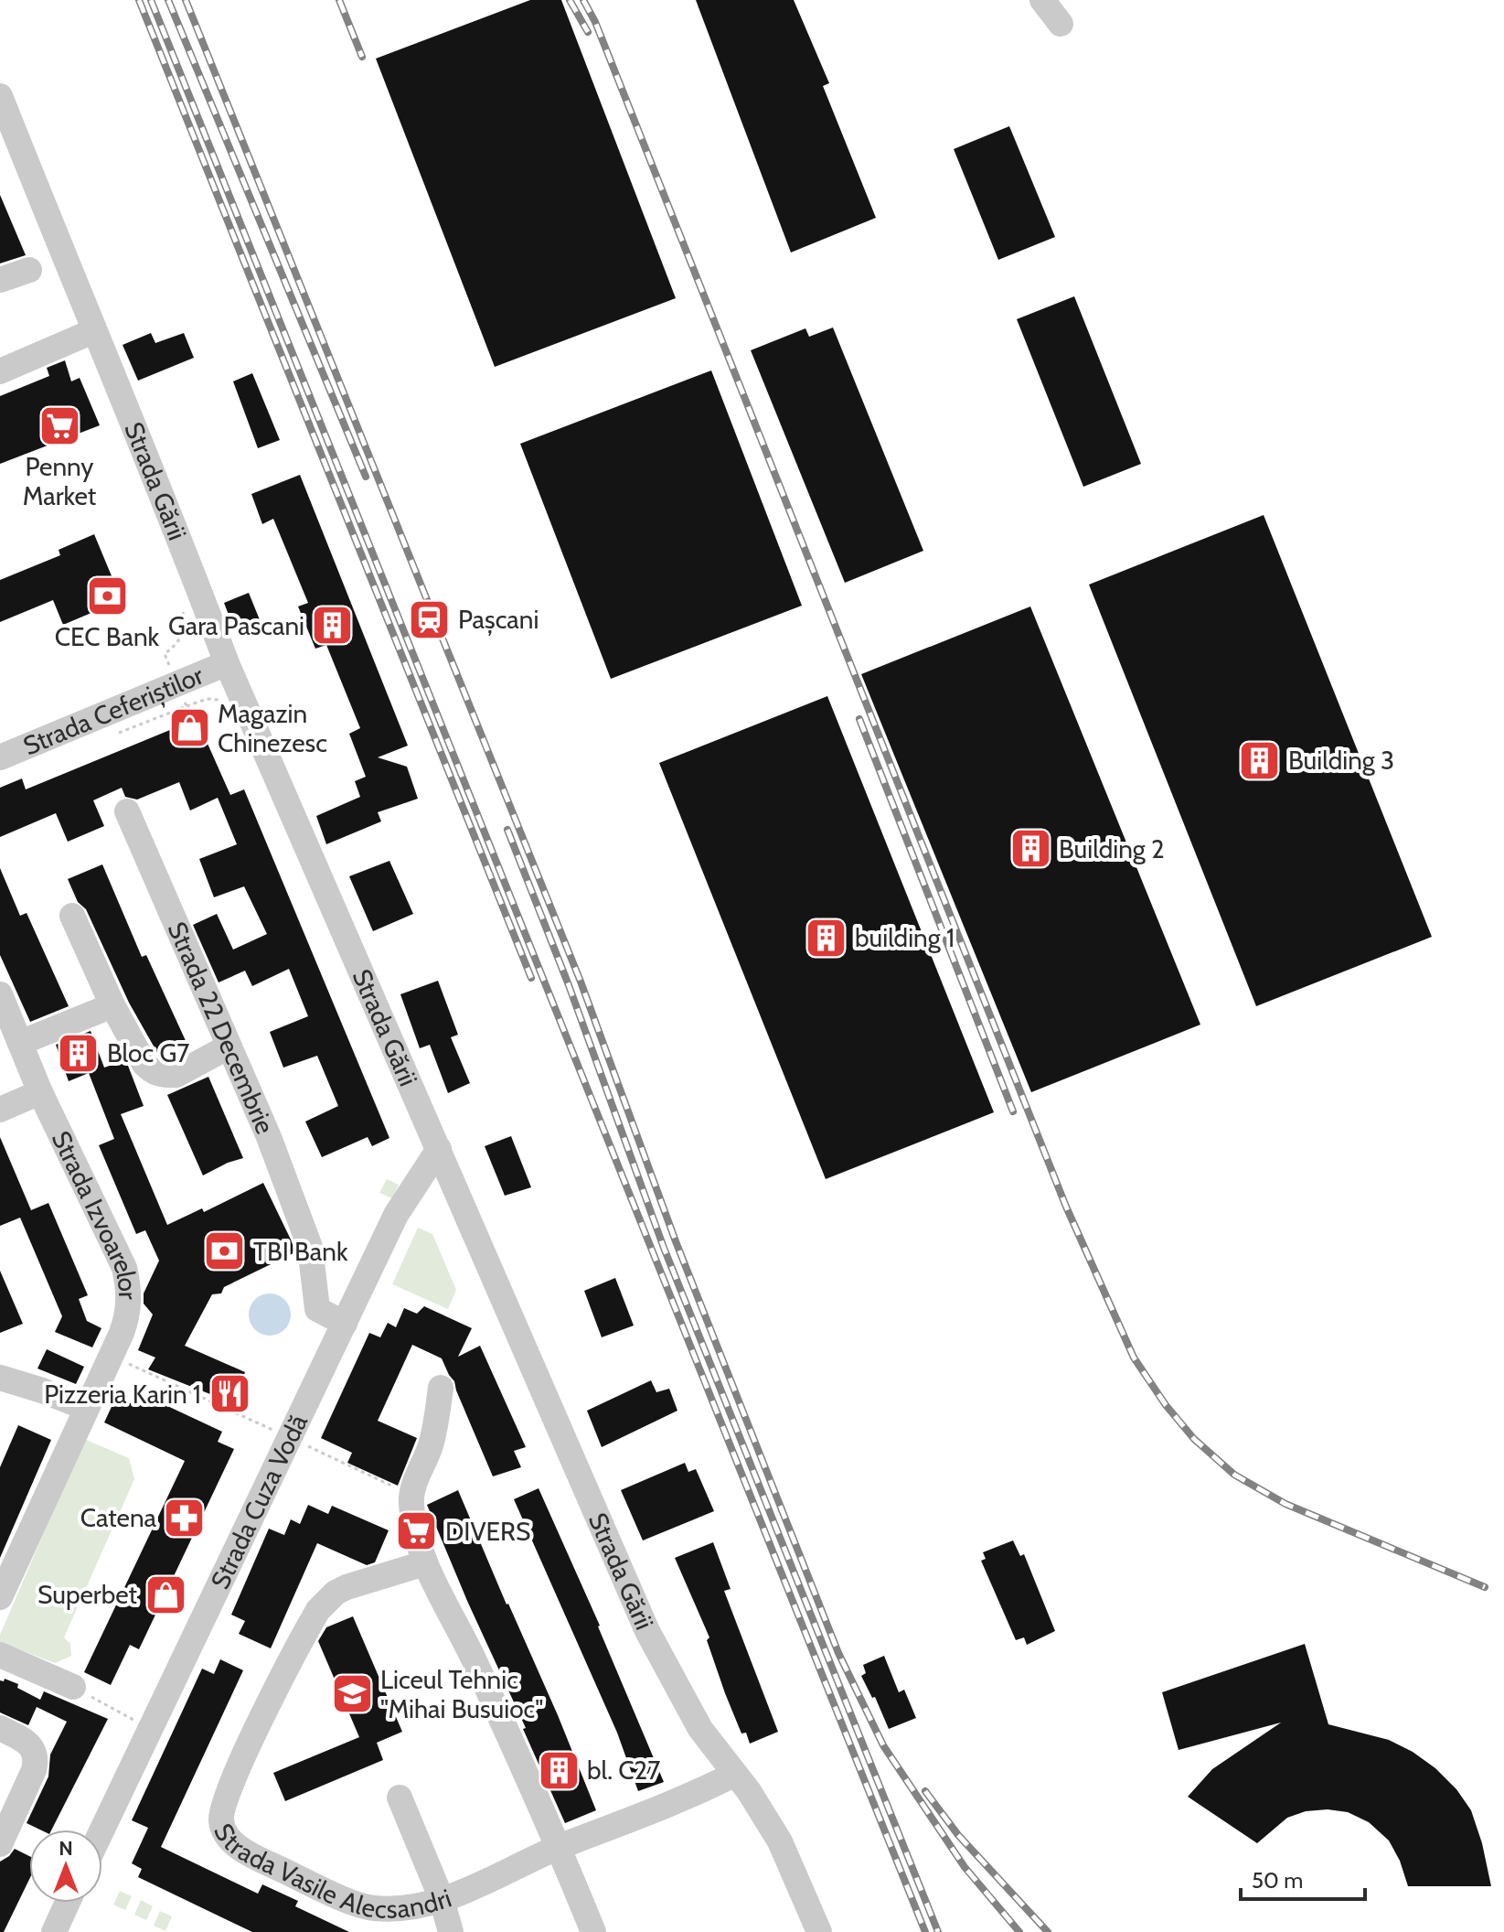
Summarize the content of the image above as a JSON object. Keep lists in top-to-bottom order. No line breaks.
{"streets":{"street":["Strada Gării","Strada Ceferiștilor","Strada 22 Decembrie","Strada Izvoarelor","Strada Cuza Vodă","Strada Vasile Alecsandri"]},"crossings":[["Strada Gării","Strada Ceferiștilor"],["Strada Gării","Strada Cuza Vodă"],["Strada Gării","Strada Vasile Alecsandri"],["Strada 22 Decembrie","Strada Cuza Vodă"]],"places":{"supermarket":["Penny Market","DIVERS"],"bank":["CEC Bank","TBI Bank"],"station":["Pașcani"],"building":["Gara Pascani","Building 3","Building 2","building 1","Bloc G7","bl. C27"],"shop":["Magazin Chinezesc","Superbet"],"restaurant":["Pizzeria Karin 1"],"pharmacy":["Catena"],"school or university":["Liceul Tehnic \"Mihai Busuioc\""]},"scale_bar":"50 m","north":"top"}
